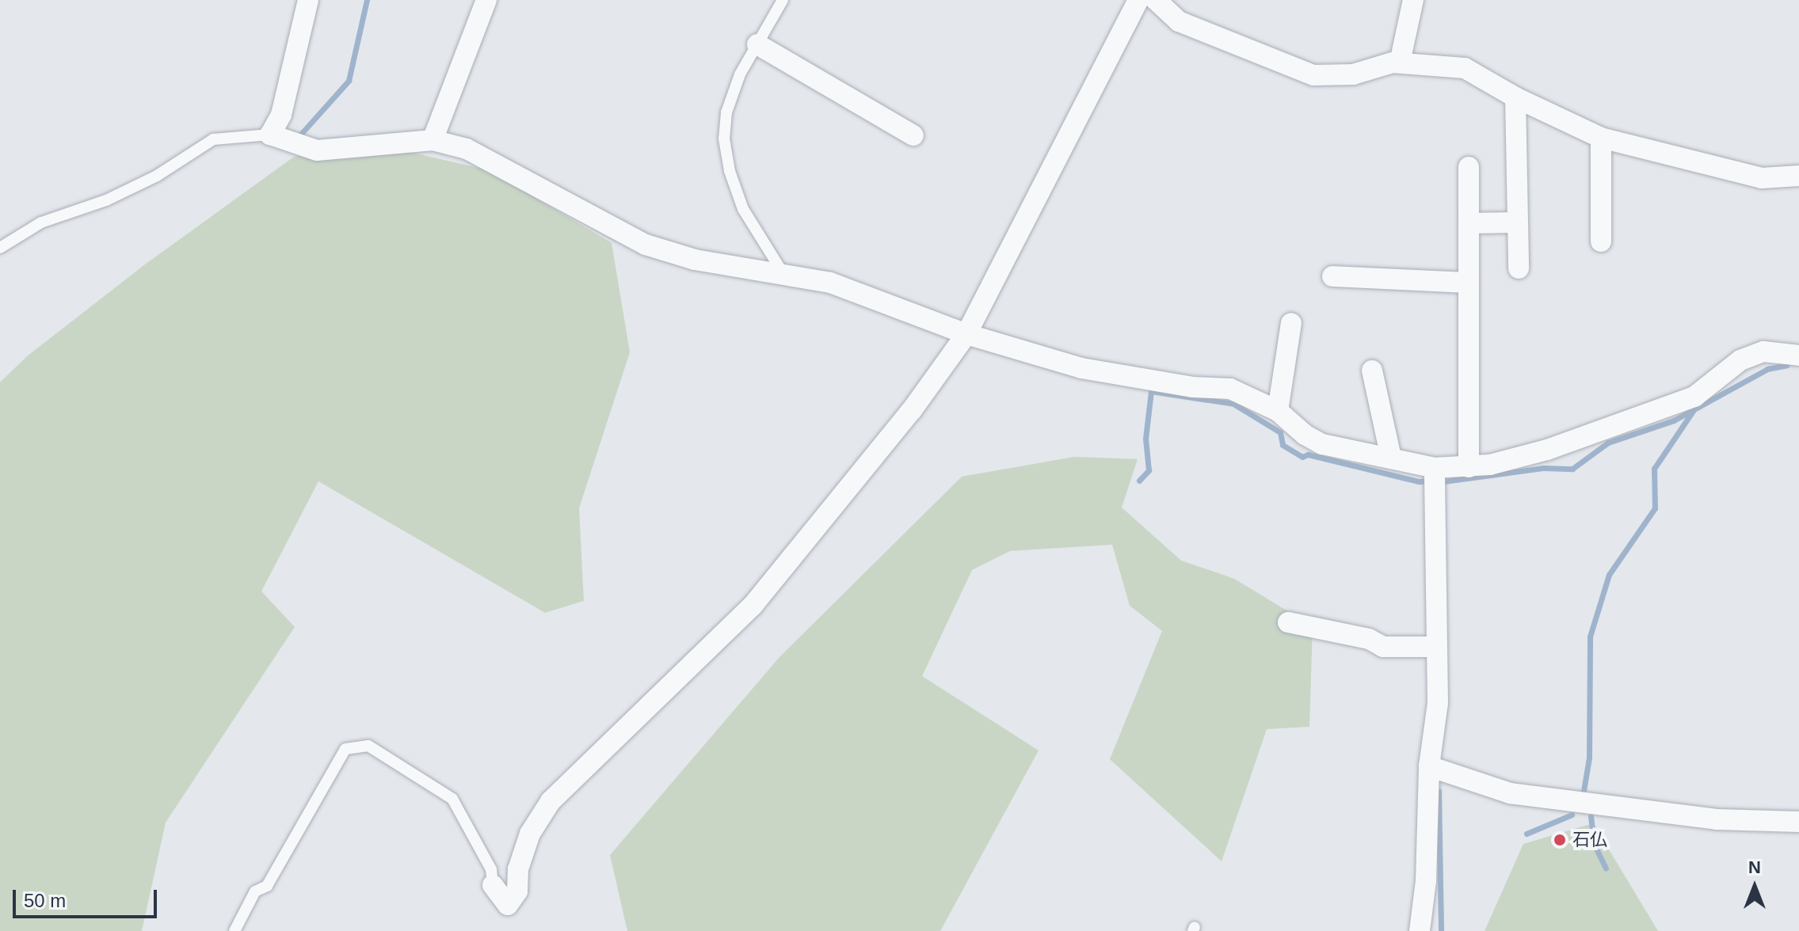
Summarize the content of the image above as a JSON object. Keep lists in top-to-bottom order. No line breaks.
{"places":["石仏"],"scale_bar":"50 m","north":"top"}
